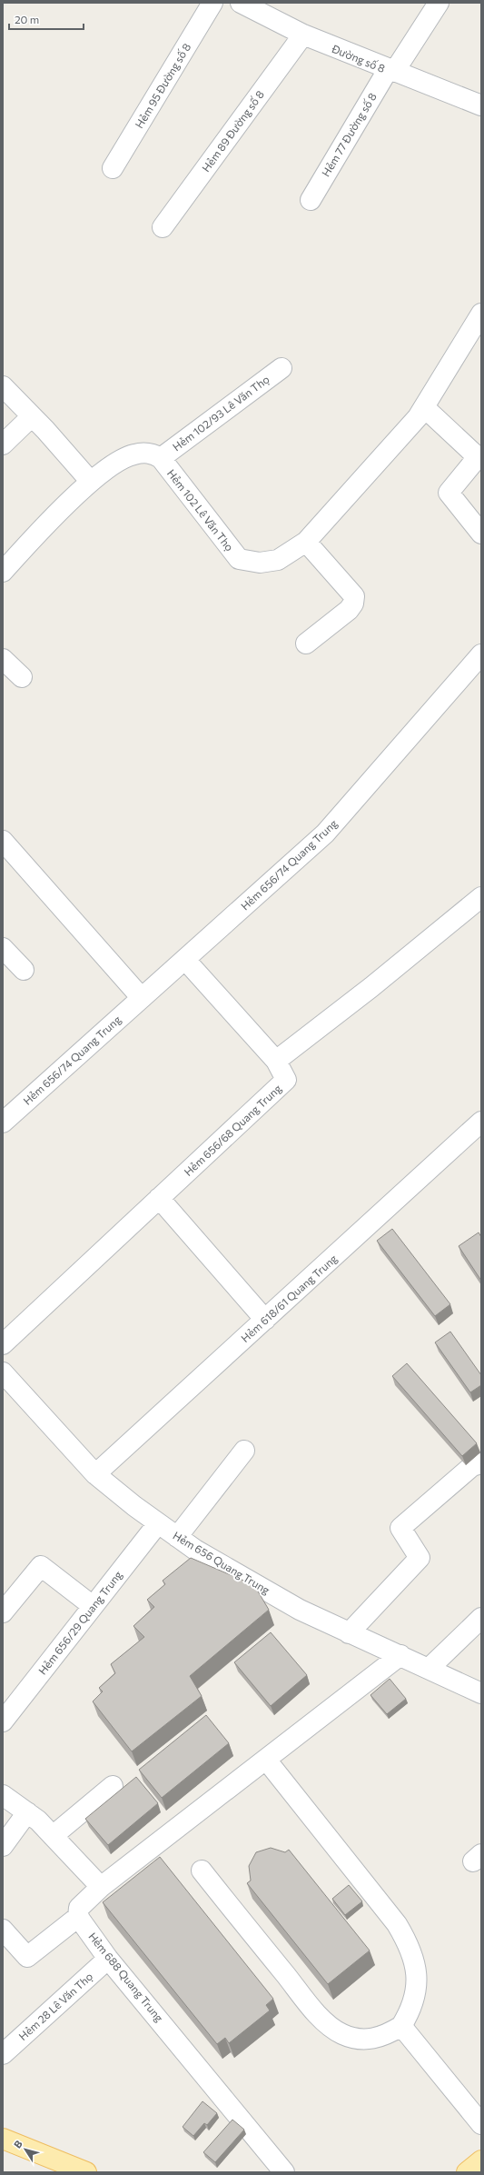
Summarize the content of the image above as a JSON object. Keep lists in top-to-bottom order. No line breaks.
{"streets":{"street":["Đường số 8","Hẻm 95 Đường số 8","Hẻm 89 Đường số 8","Hẻm 77 Đường số 8","Hẻm 102/93 Lê Văn Thọ","Hẻm 102 Lê Văn Thọ","Hẻm 656/74 Quang Trung","Hẻm 656/68 Quang Trung","Hẻm 618/61 Quang Trung","Hẻm 656 Quang Trung","Hẻm 656/29 Quang Trung","Hẻm 688 Quang Trung","Hẻm 28 Lê Văn Thọ"]},"crossings":[["Đường số 8","Hẻm 89 Đường số 8"],["Đường số 8","Hẻm 77 Đường số 8"],["Hẻm 102/93 Lê Văn Thọ","Hẻm 102 Lê Văn Thọ"],["Hẻm 618/61 Quang Trung","Hẻm 656 Quang Trung"],["Hẻm 656 Quang Trung","Hẻm 656/29 Quang Trung"],["Hẻm 688 Quang Trung","Hẻm 28 Lê Văn Thọ"]],"scale_bar":"20 m","north":"top left"}
